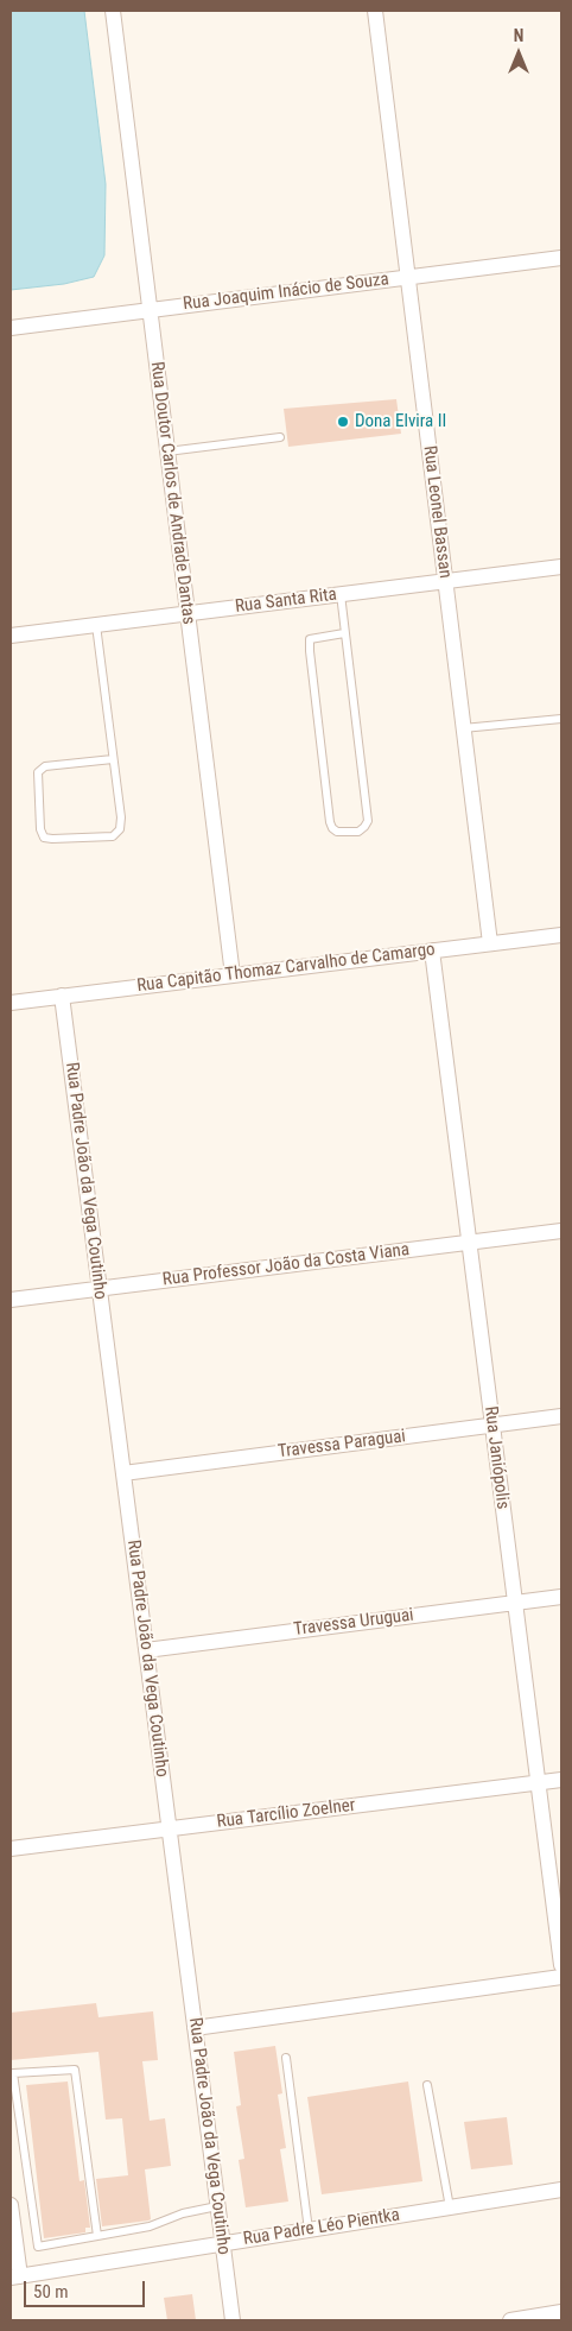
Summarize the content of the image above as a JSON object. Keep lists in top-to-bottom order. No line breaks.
{"streets":{"street":["Rua Joaquim Inácio de Souza","Rua Doutor Carlos de Andrade Dantas","Rua Leonel Bassan","Rua Santa Rita","Rua Capitão Thomaz Carvalho de Camargo","Rua Padre João da Vega Coutinho","Rua Professor João da Costa Viana","Travessa Paraguai","Rua Janiópolis","Travessa Uruguai","Rua Tarcílio Zoelner","Rua Padre Léo Pientka"]},"crossings":[["Rua Joaquim Inácio de Souza","Rua Doutor Carlos de Andrade Dantas"],["Rua Joaquim Inácio de Souza","Rua Leonel Bassan"],["Rua Doutor Carlos de Andrade Dantas","Rua Santa Rita"],["Rua Doutor Carlos de Andrade Dantas","Rua Capitão Thomaz Carvalho de Camargo"],["Rua Leonel Bassan","Rua Santa Rita"],["Rua Leonel Bassan","Rua Capitão Thomaz Carvalho de Camargo"],["Rua Capitão Thomaz Carvalho de Camargo","Rua Padre João da Vega Coutinho"],["Rua Capitão Thomaz Carvalho de Camargo","Rua Janiópolis"],["Rua Padre João da Vega Coutinho","Rua Professor João da Costa Viana"],["Rua Padre João da Vega Coutinho","Travessa Paraguai"],["Rua Padre João da Vega Coutinho","Travessa Uruguai"],["Rua Padre João da Vega Coutinho","Rua Tarcílio Zoelner"],["Rua Padre João da Vega Coutinho","Rua Padre Léo Pientka"],["Rua Professor João da Costa Viana","Rua Janiópolis"],["Travessa Paraguai","Rua Janiópolis"],["Rua Janiópolis","Travessa Uruguai"],["Rua Janiópolis","Rua Tarcílio Zoelner"]],"places":["Dona Elvira II"],"scale_bar":"50 m","north":"top"}
